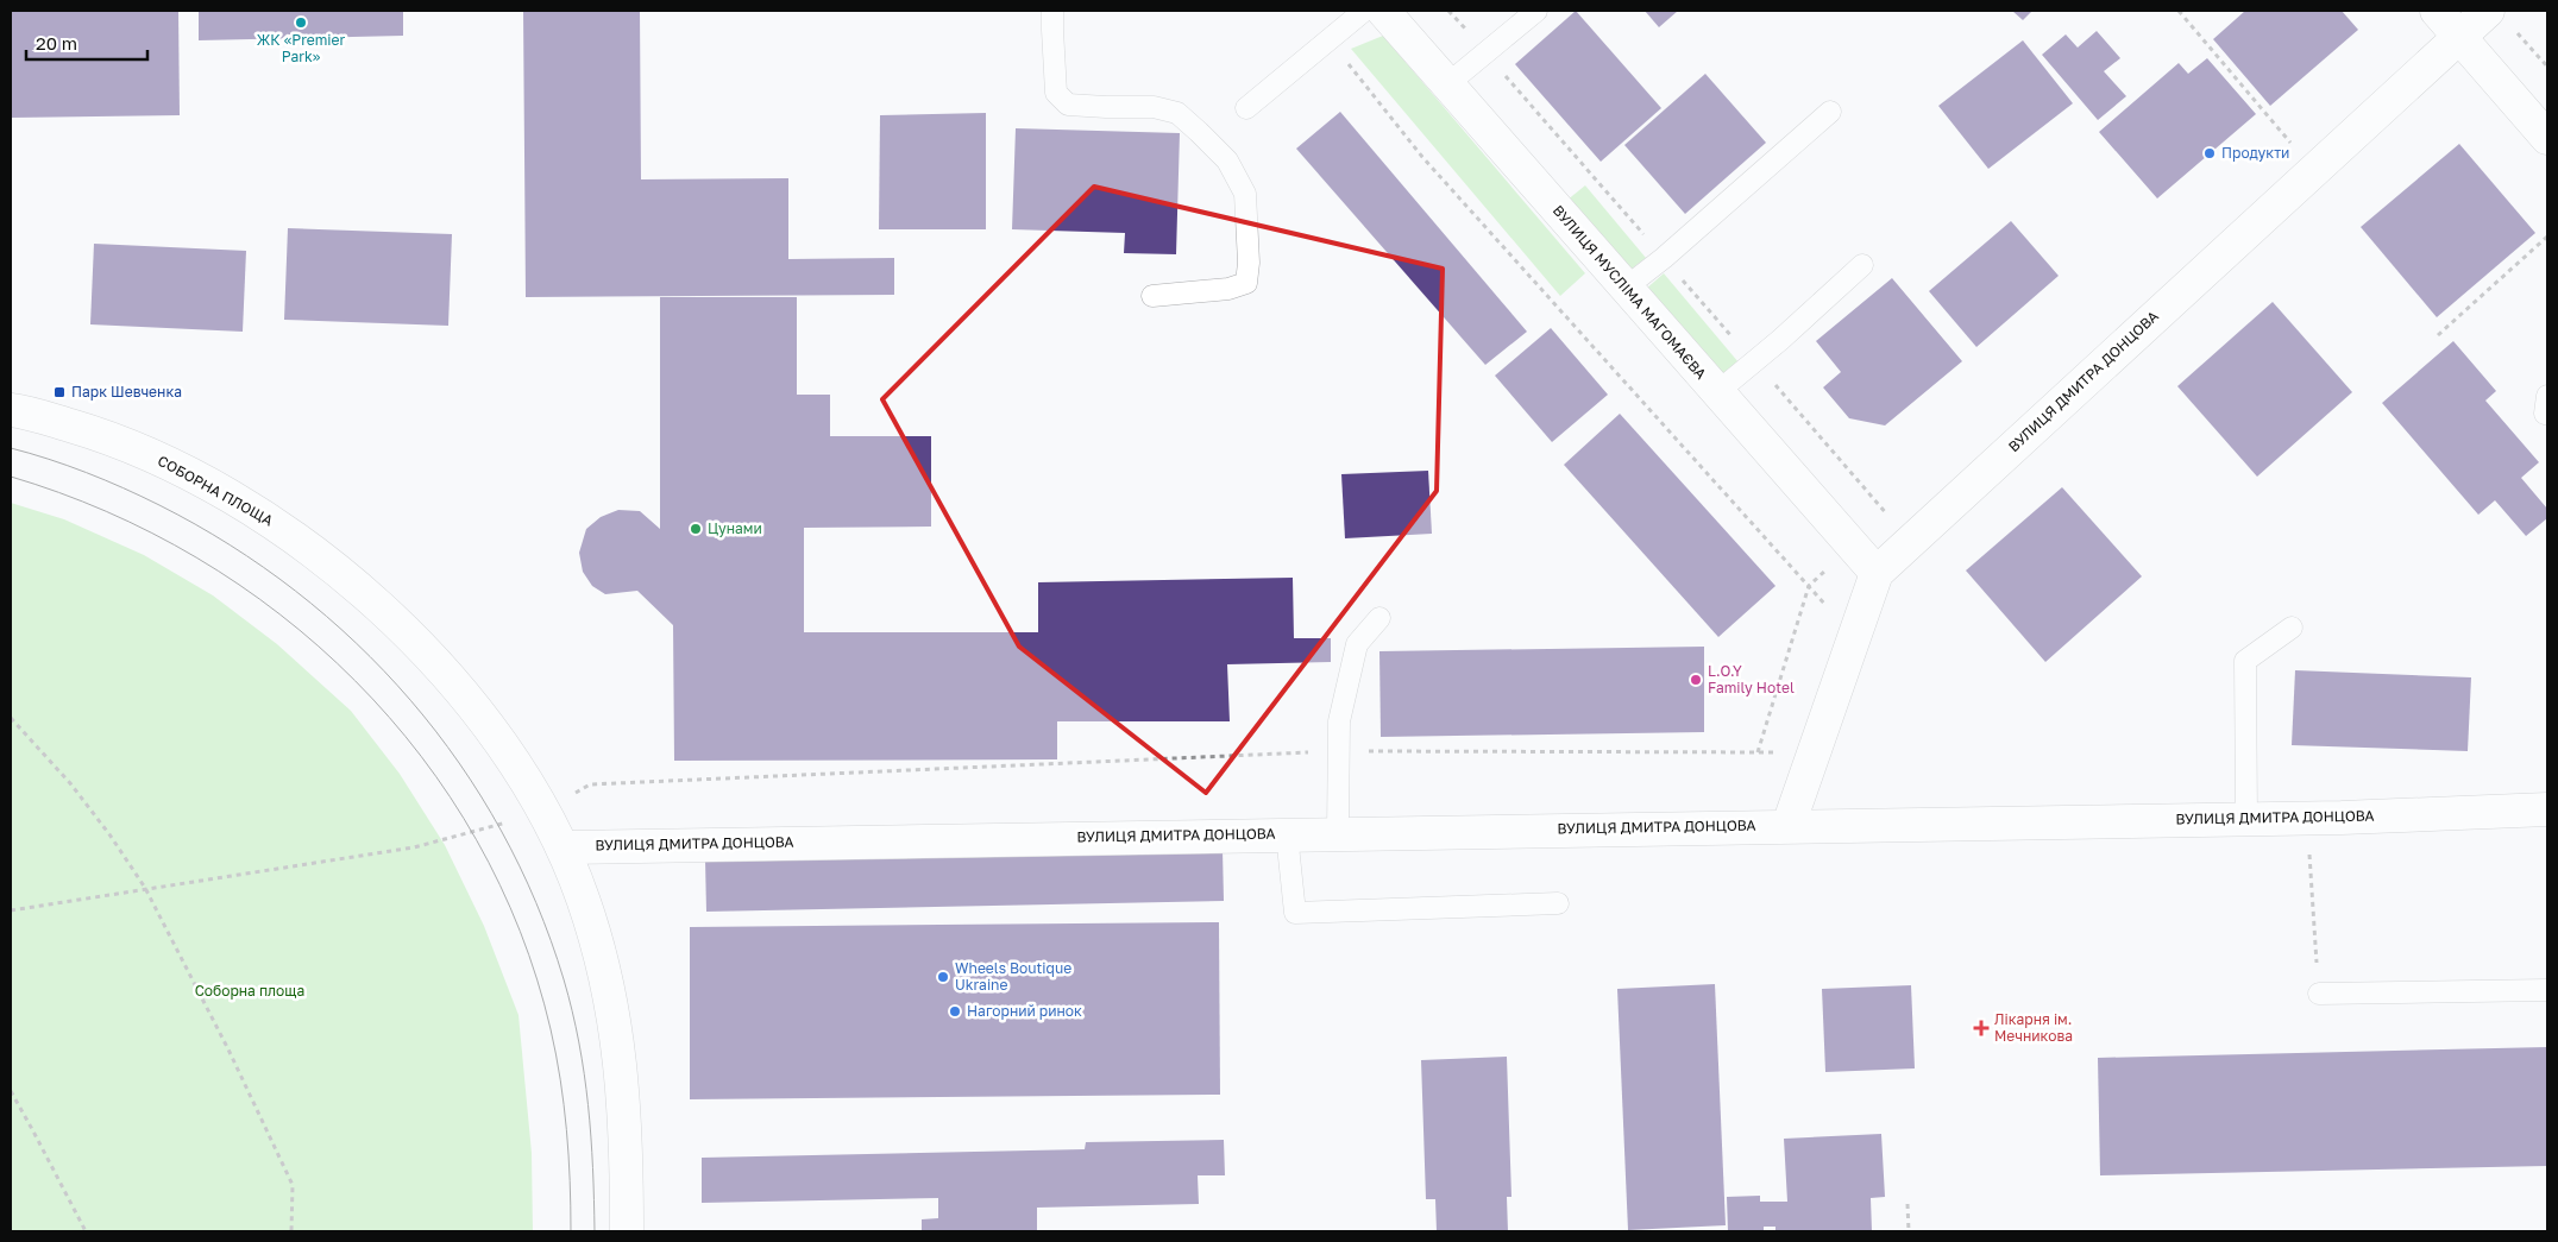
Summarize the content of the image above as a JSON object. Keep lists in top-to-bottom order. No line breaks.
{"streets":{"street":["ВУЛИЦЯ МУСЛІМА МАГОМАЄВА","ВУЛИЦЯ ДМИТРА ДОНЦОВА","СОБОРНА ПЛОЩА"]},"crossings":[["ВУЛИЦЯ МУСЛІМА МАГОМАЄВА","ВУЛИЦЯ ДМИТРА ДОНЦОВА"],["ВУЛИЦЯ ДМИТРА ДОНЦОВА","СОБОРНА ПЛОЩА"]],"parks":["Соборна площа"],"places":{"other":["ЖК «Premier Park»","Продукти","Цунами","L.O.Y Family Hotel","Wheels Boutique Ukraine","Нагорний ринок"],"transit":["Парк Шевченка"],"health":["Лікарня ім. Мечникова"]},"scale_bar":"20 m"}
